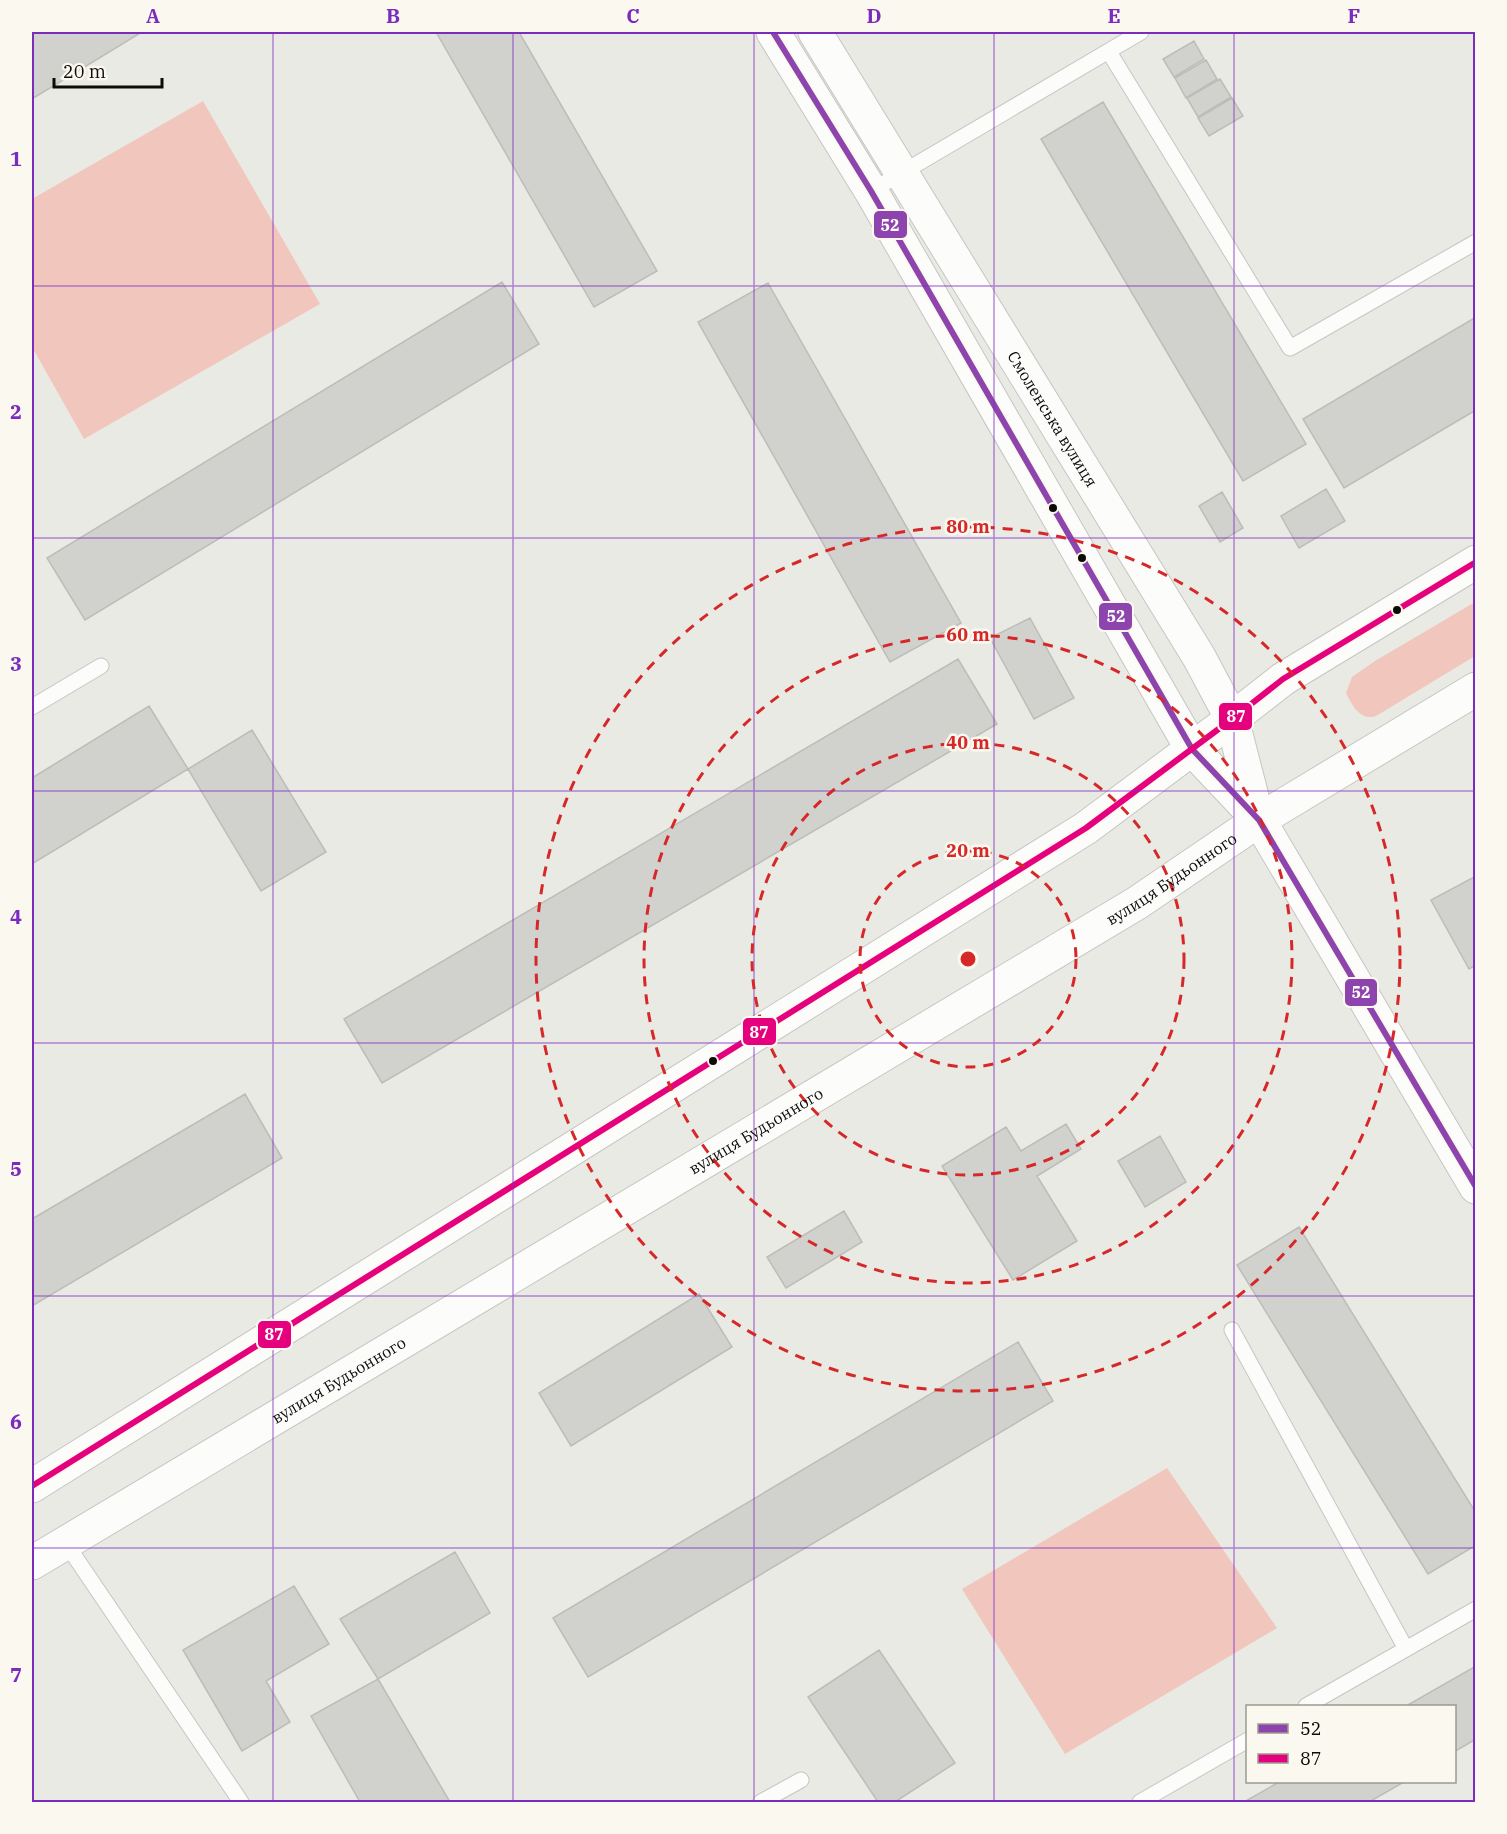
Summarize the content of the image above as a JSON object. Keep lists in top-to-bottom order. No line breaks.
{"streets":{"main road":["Смоленська вулиця","вулиця Будьонного"]},"crossings":[["Смоленська вулиця","вулиця Будьонного"]],"lines":["transit line 52","transit line 87"],"legend":["52","87"],"scale_bar":"20 m","grid":{"columns":["A","B","C","D","E","F"],"rows":["1","2","3","4","5","6","7"]},"rings":["80 m","60 m","40 m","20 m"]}
